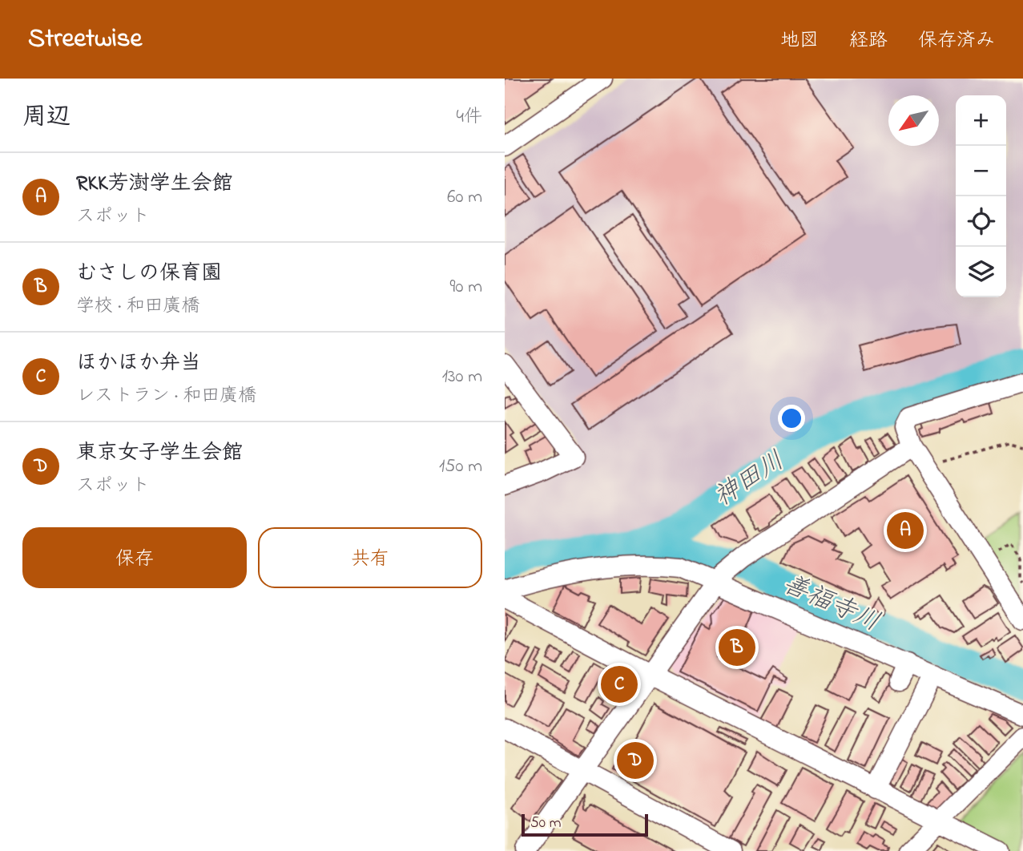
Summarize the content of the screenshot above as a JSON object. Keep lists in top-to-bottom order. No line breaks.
{"water":["神田川","善福寺川"],"scale_bar":"50 m","north":"bottom left","page":{"header":"Streetwise","nav":["地図","経路","保存済み"],"heading":["周辺","4件"],"map_buttons":["+","−"],"list":[{"mark":"A","name":"RKK芳澍学生会館","note":"スポット","value":"60 m"},{"mark":"B","name":"むさしの保育園","note":"学校 · 和田廣橋","value":"90 m"},{"mark":"C","name":"ほかほか弁当","note":"レストラン · 和田廣橋","value":"130 m"},{"mark":"D","name":"東京女子学生会館","note":"スポット","value":"150 m"}],"pins":["A","B","C","D"],"buttons":["保存","共有"],"scale":"50 m"}}
